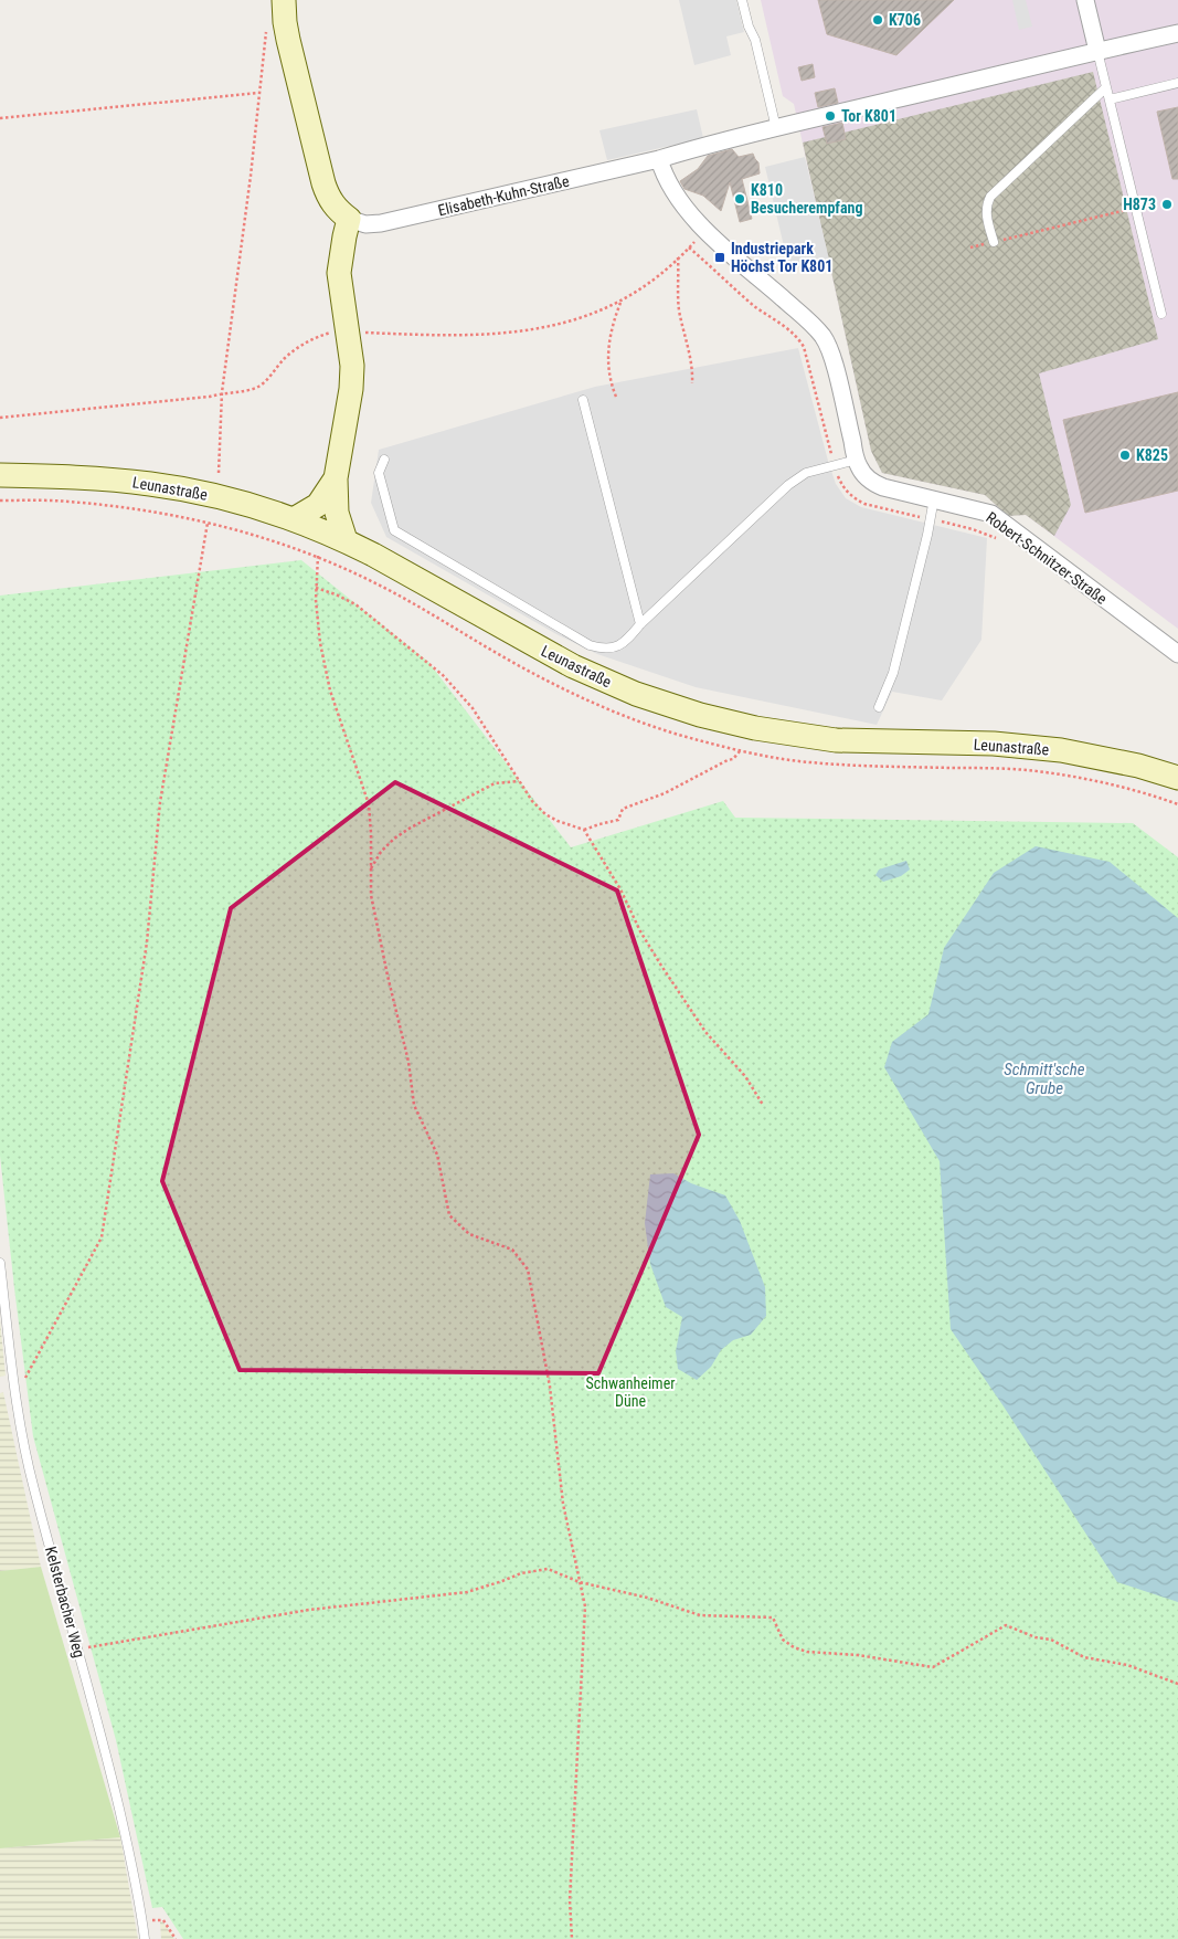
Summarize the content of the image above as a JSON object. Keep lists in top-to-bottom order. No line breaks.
{"streets":{"main road":["Leunastraße"],"street":["Elisabeth-Kuhn-Straße","Robert-Schnitzer-Straße"],"lane":["Kelsterbacher Weg"]},"crossings":[["Elisabeth-Kuhn-Straße","Robert-Schnitzer-Straße"]],"water":["Schmitt'sche Grube"],"parks":["Schwanheimer Düne"],"places":{"other":["K706","Tor K801","K810 Besucherempfang","H873","K825"],"transit":["Industriepark Höchst Tor K801"]}}
